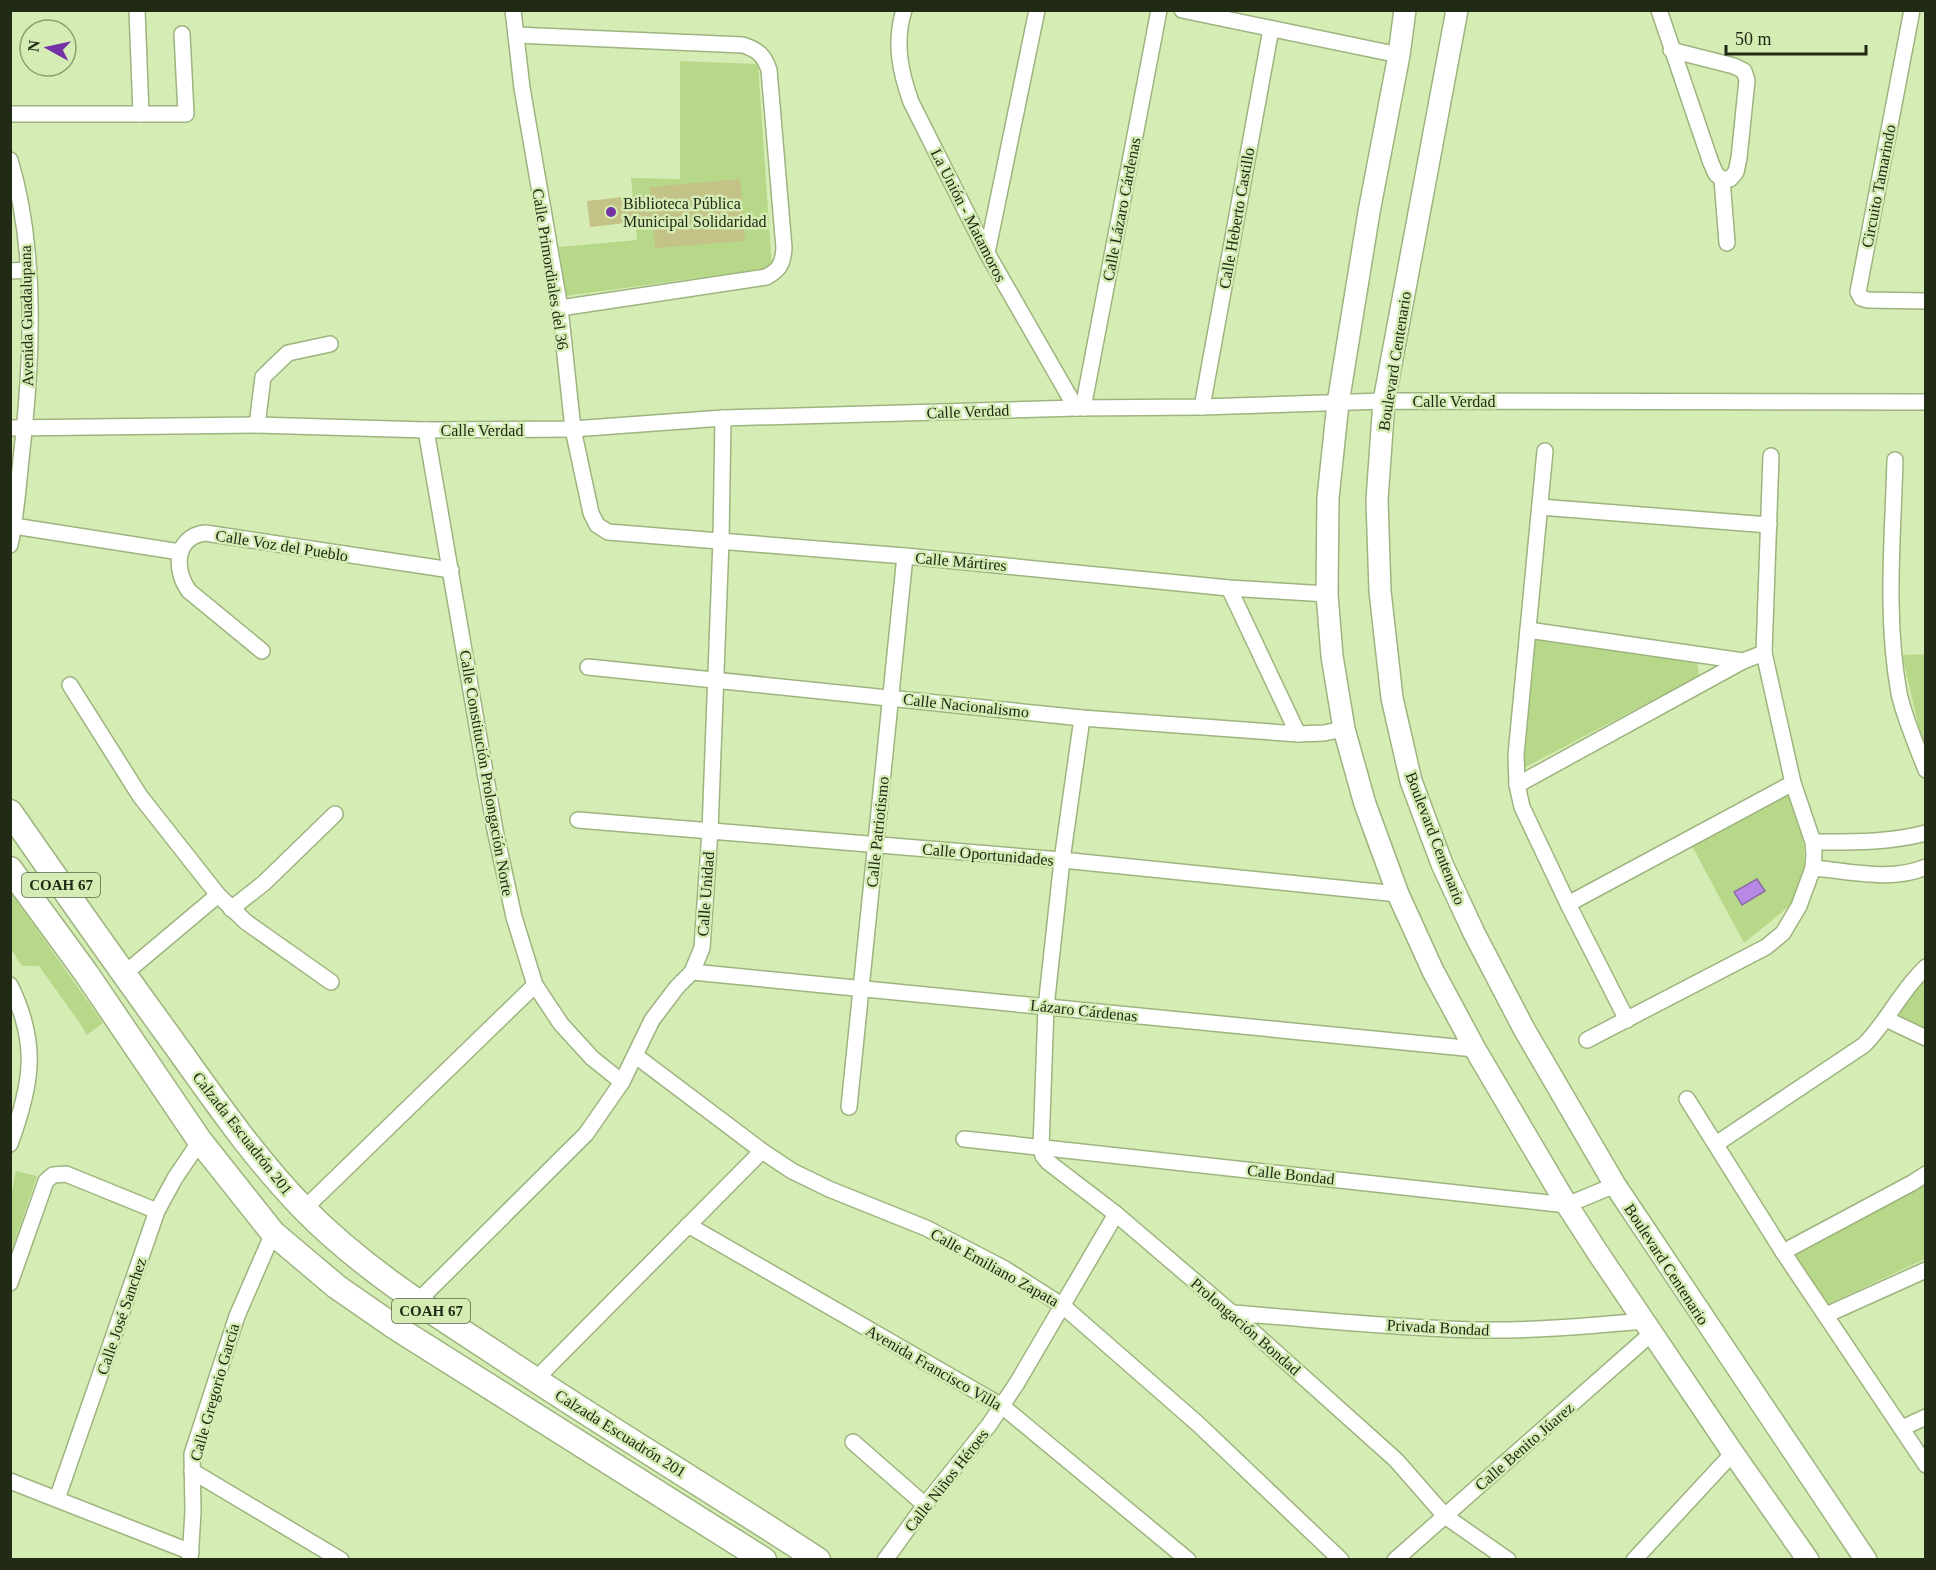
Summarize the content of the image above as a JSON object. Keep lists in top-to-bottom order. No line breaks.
{"streets":{"main road":["Boulevard Centenario","COAH 67","Calzada Escuadrón 201"],"street":["Circuito Tamarindo","Calle Lázaro Cárdenas","La Unión - Matamoros","Calle Heberto Castillo","Calle Primordiales del 36","Avenida Guadalupana","Calle Verdad","Calle Voz del Pueblo","Calle Mártires","Calle Nacionalismo","Calle Constitución Prolongación Norte","Calle Patriotismo","Calle Oportunidades","Calle Unidad","Lázaro Cárdenas","Calle Bondad","Calle Emiliano Zapata","Calle José Sanchez","Prolongación Bondad","Privada Bondad","Avenida Francisco Villa","Calle Gregorio García","Calle Benito Júarez","Calle Niños Héroes"]},"crossings":[["Calle Lázaro Cárdenas","La Unión - Matamoros"],["Calle Lázaro Cárdenas","Calle Verdad"],["La Unión - Matamoros","Calle Verdad"],["Calle Heberto Castillo","Calle Verdad"],["Calle Primordiales del 36","Calle Verdad"],["Calle Primordiales del 36","Calle Mártires"],["Avenida Guadalupana","Calle Verdad"],["Boulevard Centenario","Calle Verdad"],["Boulevard Centenario","Calle Bondad"],["Calle Verdad","Calle Constitución Prolongación Norte"],["Calle Verdad","Calle Unidad"],["Calle Voz del Pueblo","Calle Constitución Prolongación Norte"],["Calle Mártires","Calle Patriotismo"],["Calle Mártires","Calle Unidad"],["Calle Nacionalismo","Calle Patriotismo"],["Calle Nacionalismo","Calle Unidad"],["Calle Constitución Prolongación Norte","Calle Unidad"],["Calle Patriotismo","Calle Oportunidades"],["Calle Patriotismo","Lázaro Cárdenas"],["Calle Oportunidades","Calle Unidad"],["Calle Unidad","Lázaro Cárdenas"],["Calle Unidad","Calzada Escuadrón 201"],["Calle Unidad","Calle Emiliano Zapata"],["Calzada Escuadrón 201","Calle José Sanchez"],["Calzada Escuadrón 201","Calle Gregorio García"],["Calle Bondad","Prolongación Bondad"],["Calle Emiliano Zapata","Calle Niños Héroes"],["Prolongación Bondad","Privada Bondad"],["Prolongación Bondad","Calle Benito Júarez"],["Prolongación Bondad","Calle Niños Héroes"],["Privada Bondad","Calle Benito Júarez"],["Avenida Francisco Villa","Calle Niños Héroes"]],"places":["Biblioteca Pública Municipal Solidaridad"],"scale_bar":"50 m","north":"left"}
